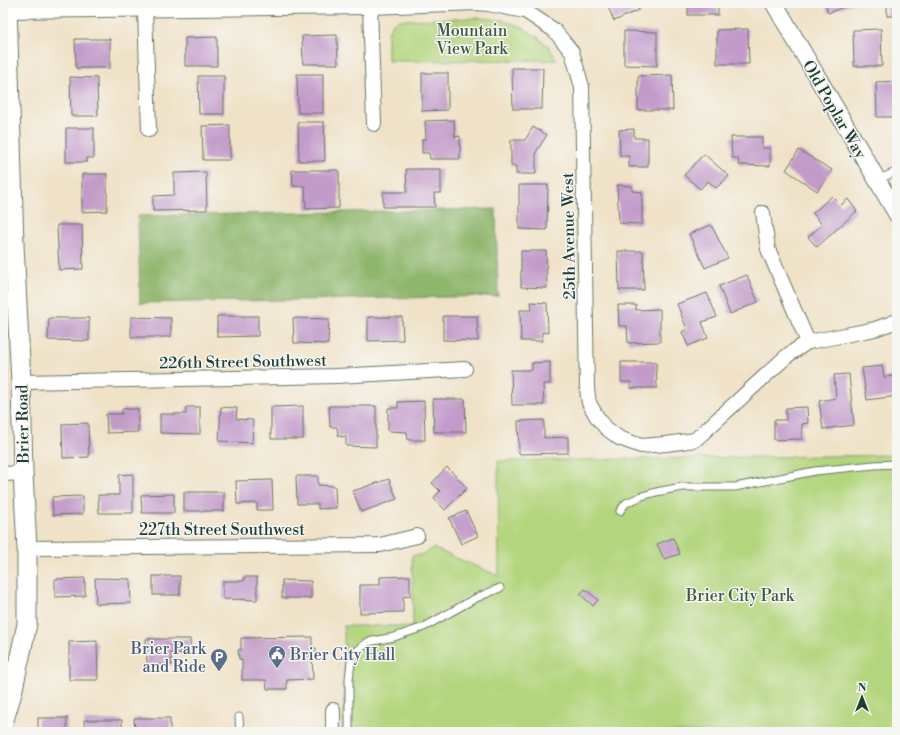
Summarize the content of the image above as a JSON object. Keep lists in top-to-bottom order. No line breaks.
{"streets":{"main road":["Brier Road"],"street":["Old Poplar Way","25th Avenue West","226th Street Southwest","227th Street Southwest"]},"crossings":[["25th Avenue West","Brier Road"],["226th Street Southwest","Brier Road"],["Brier Road","227th Street Southwest"]],"parks":["Mountain View Park","Brier City Park"],"places":{"public building":["Brier City Hall"],"parking":["Brier Park and Ride"]},"north":"top"}
